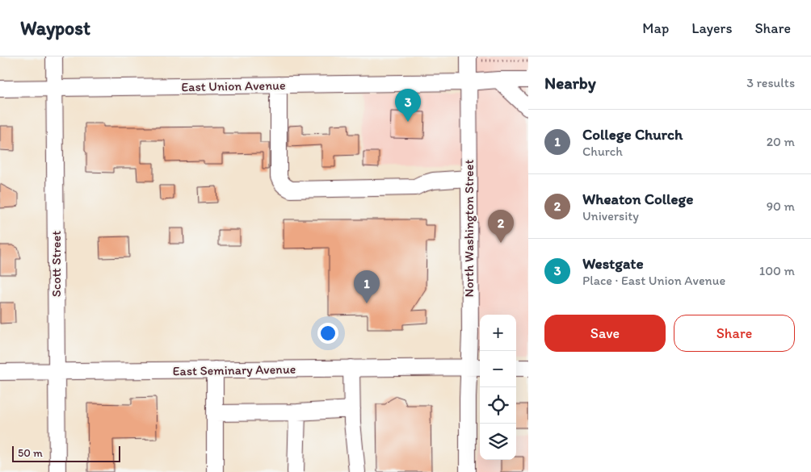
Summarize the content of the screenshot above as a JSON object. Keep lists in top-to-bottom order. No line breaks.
{"streets":{"street":["East Union Avenue","North Washington Street","Scott Street","East Seminary Avenue"]},"crossings":[["East Union Avenue","North Washington Street"],["East Union Avenue","Scott Street"],["North Washington Street","East Seminary Avenue"],["Scott Street","East Seminary Avenue"]],"scale_bar":"50 m","page":{"header":"Waypost","nav":["Map","Layers","Share"],"heading":["Nearby","3 results"],"pins":["3","2","1"],"list":[{"mark":"1","name":"College Church","note":"Church","value":"20 m"},{"mark":"2","name":"Wheaton College","note":"University","value":"90 m"},{"mark":"3","name":"Westgate","note":"Place · East Union Avenue","value":"100 m"}],"buttons":["Save","Share"],"map_buttons":["+","−"],"scale":"50 m"}}
